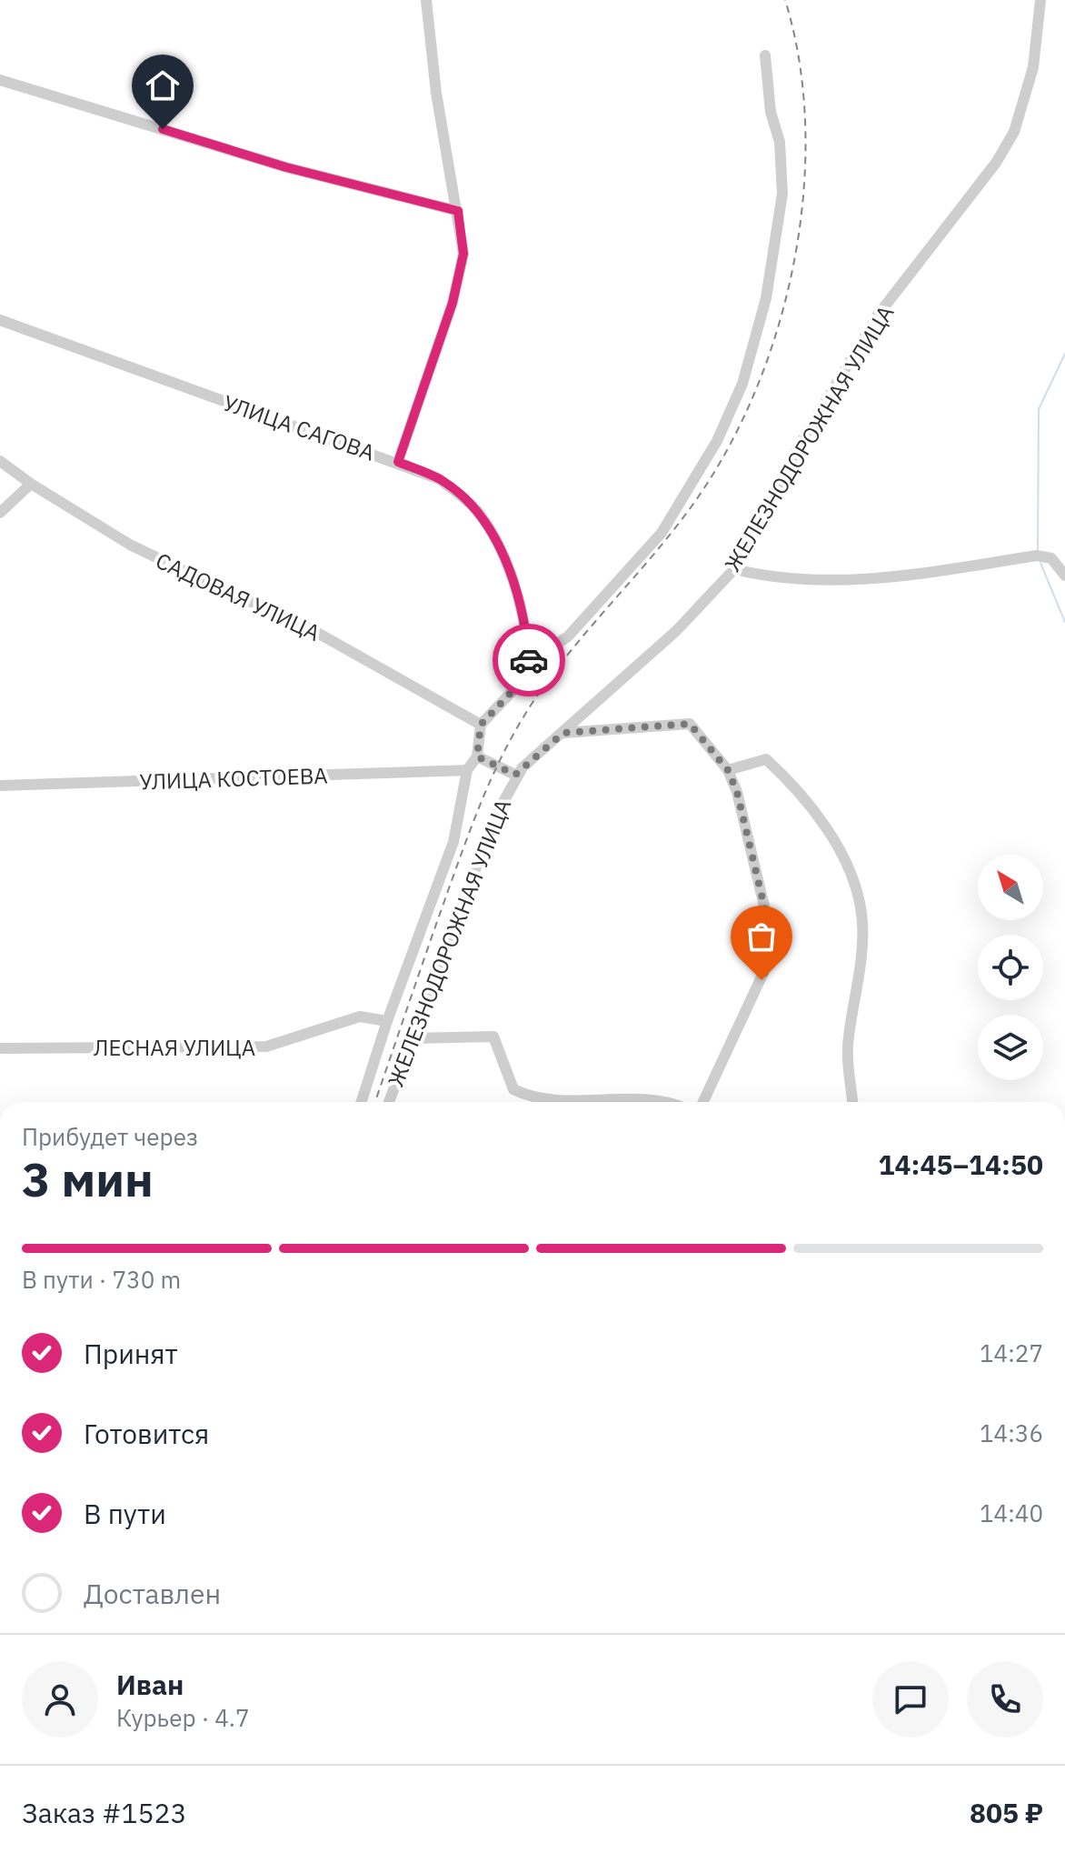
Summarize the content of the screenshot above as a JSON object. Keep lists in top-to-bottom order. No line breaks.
{"streets":{"street":["УЛИЦА САГОВА","ЖЕЛЕЗНОДОРОЖНАЯ УЛИЦА","САДОВАЯ УЛИЦА","УЛИЦА КОСТОЕВА","ЛЕСНАЯ УЛИЦА"]},"north":"top left","page":{"heading":["3 мин","Прибудет через","14:45–14:50"],"panel":["Иван","Курьер · 4.7","Заказ #1523","805 ₽"],"bar":"В пути · 730 m","list":[["Принят","14:27"],["Готовится","14:36"],["В пути","14:40"],"Доставлен"]}}
